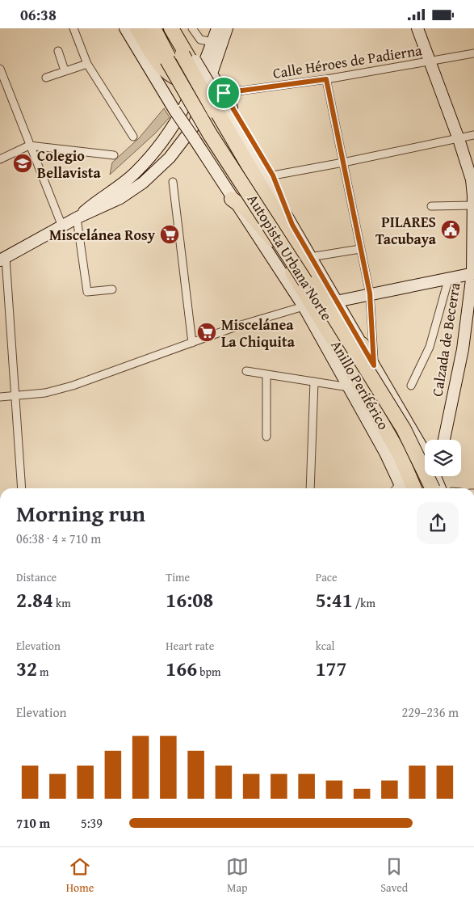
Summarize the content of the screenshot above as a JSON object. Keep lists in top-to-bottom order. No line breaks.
{"streets":{"highway":["Autopista Urbana Norte","Anillo Periférico"],"main road":["Calzada de Becerra"],"street":["Calle Héroes de Padierna"]},"crossings":[["Calle Héroes de Padierna","Calzada de Becerra"],["Calle Héroes de Padierna","Anillo Periférico"]],"places":{"school or university":["Colegio Bellavista"],"public building":["PILARES Tacubaya"],"supermarket":["Miscelánea Rosy","Miscelánea La Chiquita"]},"page":{"status":"06:38","heading":["Morning run","06:38 · 4 × 710 m"],"stats":[["Distance","2.84 km"],["Time","16:08"],["Pace","5:41 /km"],["Elevation","32 m"],["Heart rate","166 bpm"],["kcal","177"]],"chart":["Elevation","229–236 m"],"list":[{"name":"710 m","note":"5:39"}],"tabs":["Home","Map","Saved"]}}
